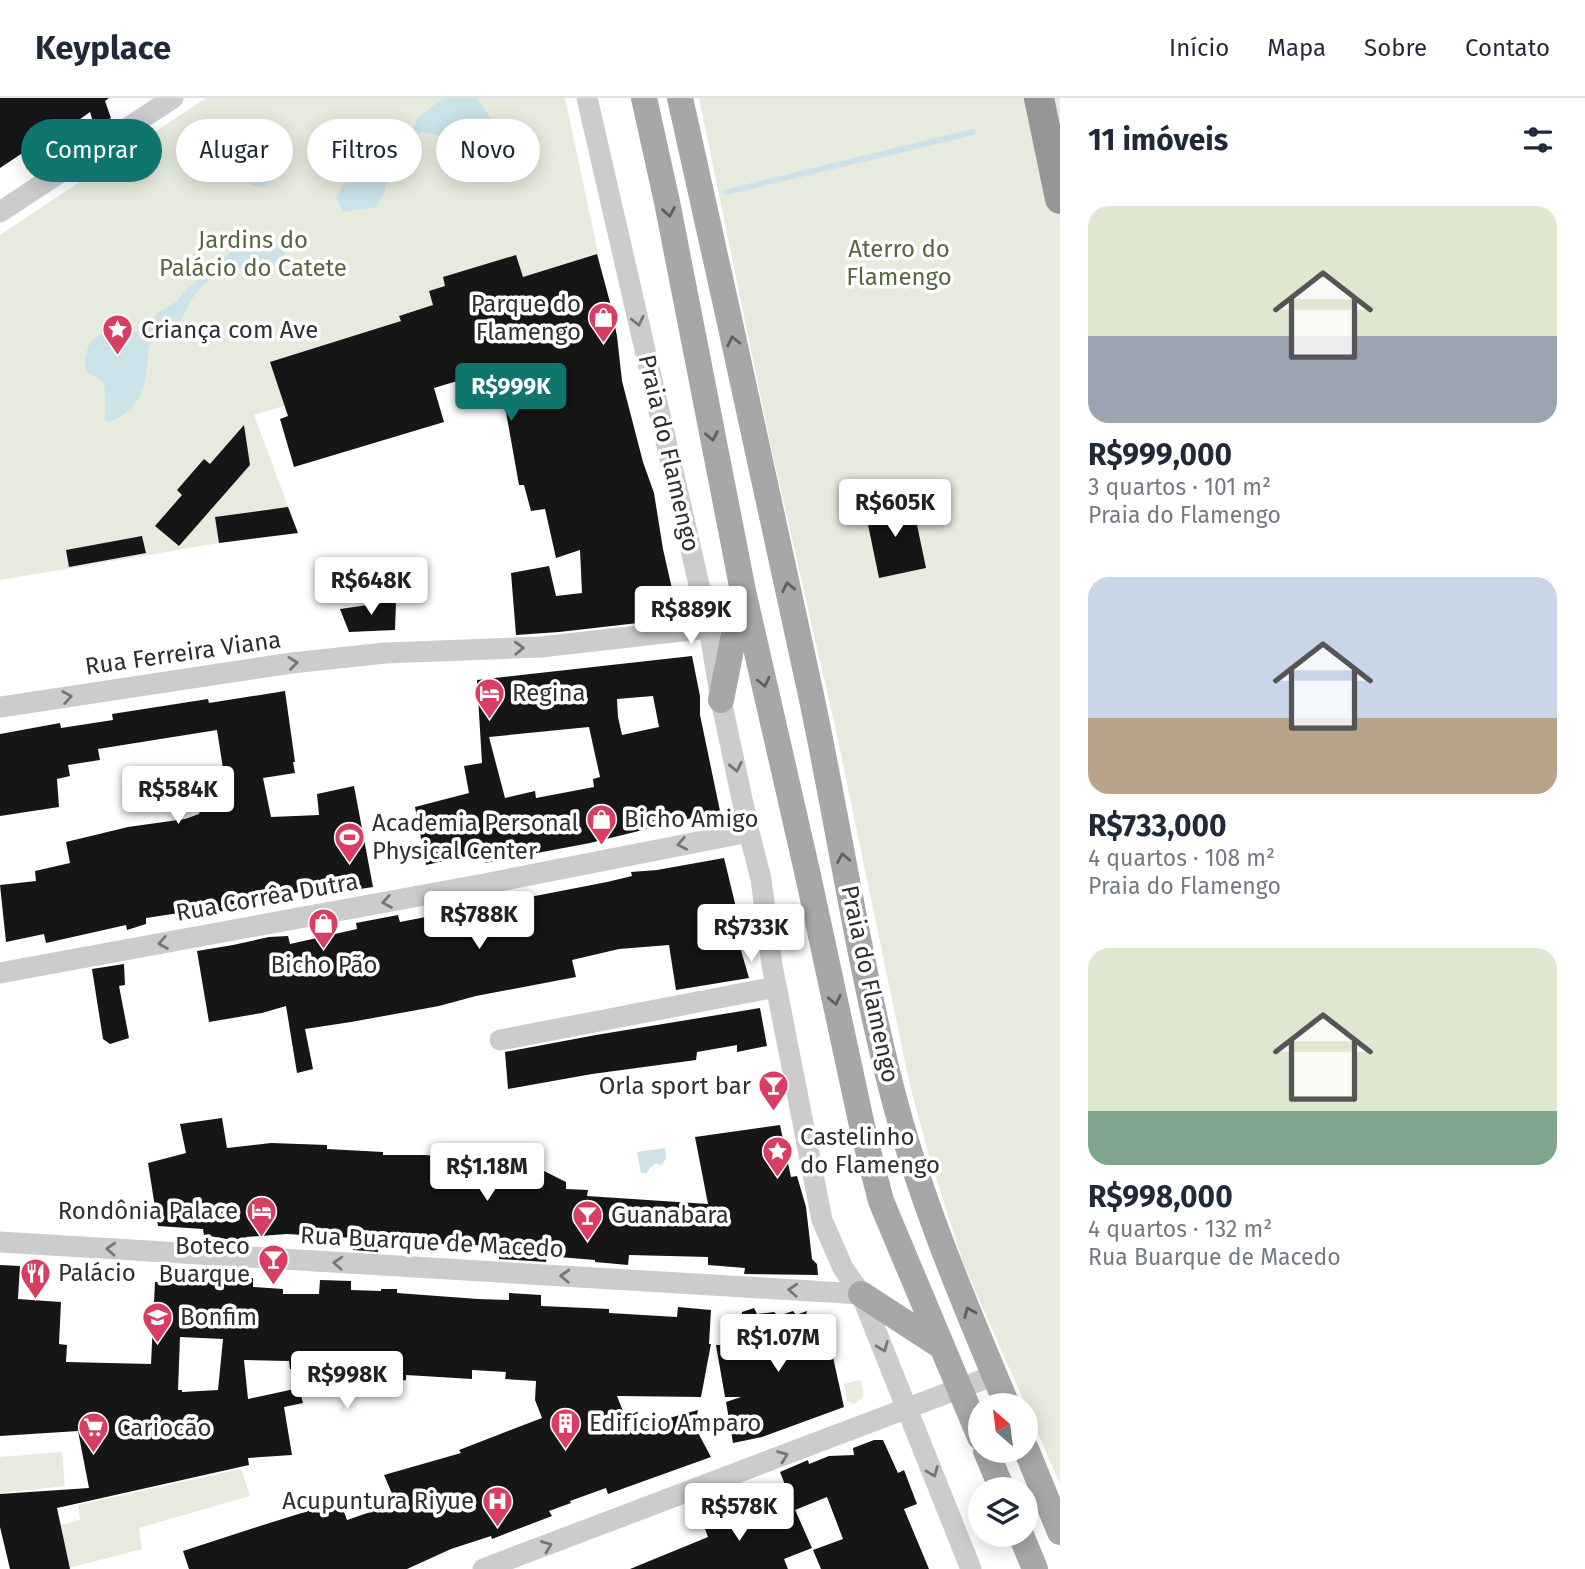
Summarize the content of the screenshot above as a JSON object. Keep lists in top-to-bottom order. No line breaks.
{"streets":{"main road":["Praia do Flamengo"],"street":["Rua Ferreira Viana","Rua Corrêa Dutra","Rua Buarque de Macedo"]},"crossings":[["Praia do Flamengo","Rua Ferreira Viana"],["Praia do Flamengo","Rua Corrêa Dutra"],["Praia do Flamengo","Rua Buarque de Macedo"]],"one_way":["Rua Ferreira Viana","Rua Buarque de Macedo"],"parks":["Jardins do Palácio do Catete","Aterro do Flamengo"],"places":{"shop":["Parque do Flamengo","Bicho Amigo","Bicho Pão"],"place":["Criança com Ave","Castelinho do Flamengo"],"hotel":["Regina","Rondônia Palace"],"sports":["Academia Personal Physical Center"],"bar":["Orla sport bar","Guanabara","Boteco Buarque"],"restaurant":["Palácio"],"school or university":["Bonfim"],"building":["Edifício Amparo"],"supermarket":["Cariocão"],"hospital":["Acupuntura Riyue"]},"north":"top left","page":{"header":"Keyplace","nav":["Início","Mapa","Sobre","Contato"],"heading":"11 imóveis","chip":["Comprar","Alugar","Filtros","Novo"],"list":[{"name":"R$999,000","note":"3 quartos · 101 m² · Praia do Flamengo"},{"name":"R$733,000","note":"4 quartos · 108 m² · Praia do Flamengo"},{"name":"R$998,000","note":"4 quartos · 132 m² · Rua Buarque de Macedo"}],"price":["R$999K","R$605K","R$648K","R$889K","R$584K","R$788K","R$733K","R$1.18M","R$1.07M","R$998K","R$578K"]}}
